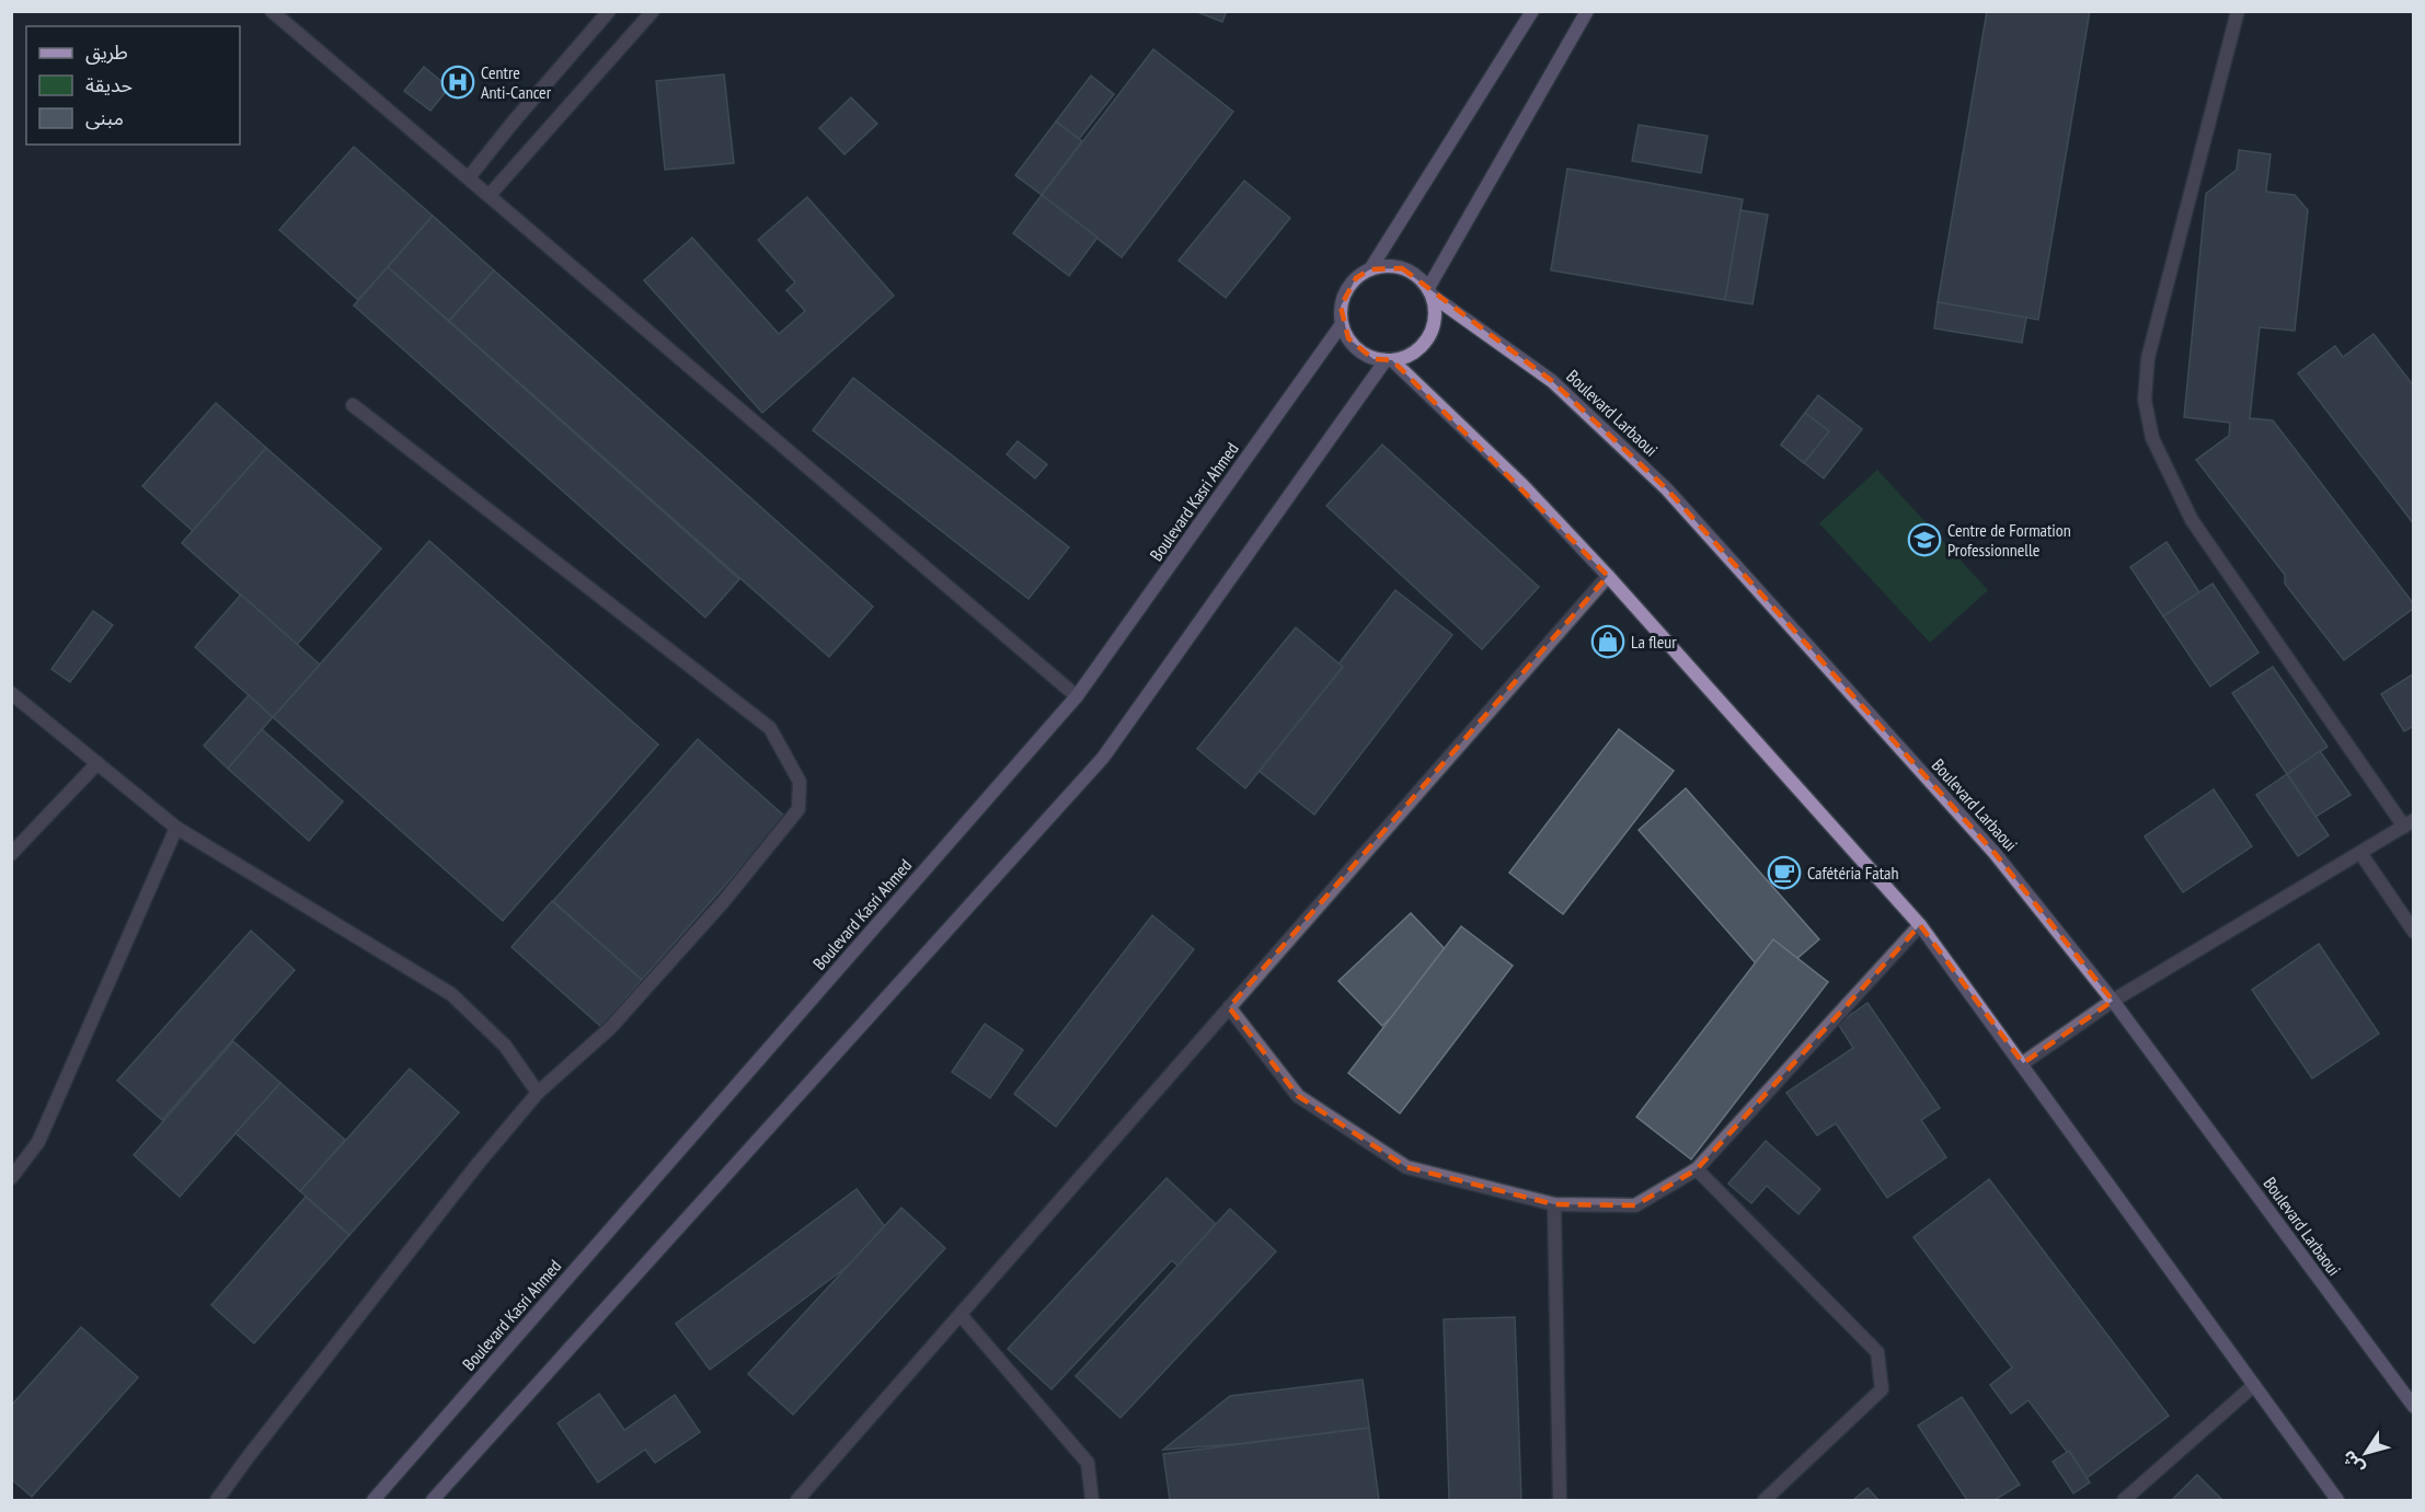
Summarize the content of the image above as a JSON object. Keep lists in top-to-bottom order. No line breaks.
{"streets":{"main road":["Boulevard Larbaoui","Boulevard Kasri Ahmed"]},"crossings":[["Boulevard Larbaoui","Boulevard Kasri Ahmed"]],"places":{"hospital":["Centre Anti-Cancer"],"school or university":["Centre de Formation Professionnelle"],"shop":["La fleur"],"cafe":["Cafétéria Fatah"]},"legend":["طريق","حديقة","مبنى"],"north":"bottom left"}
